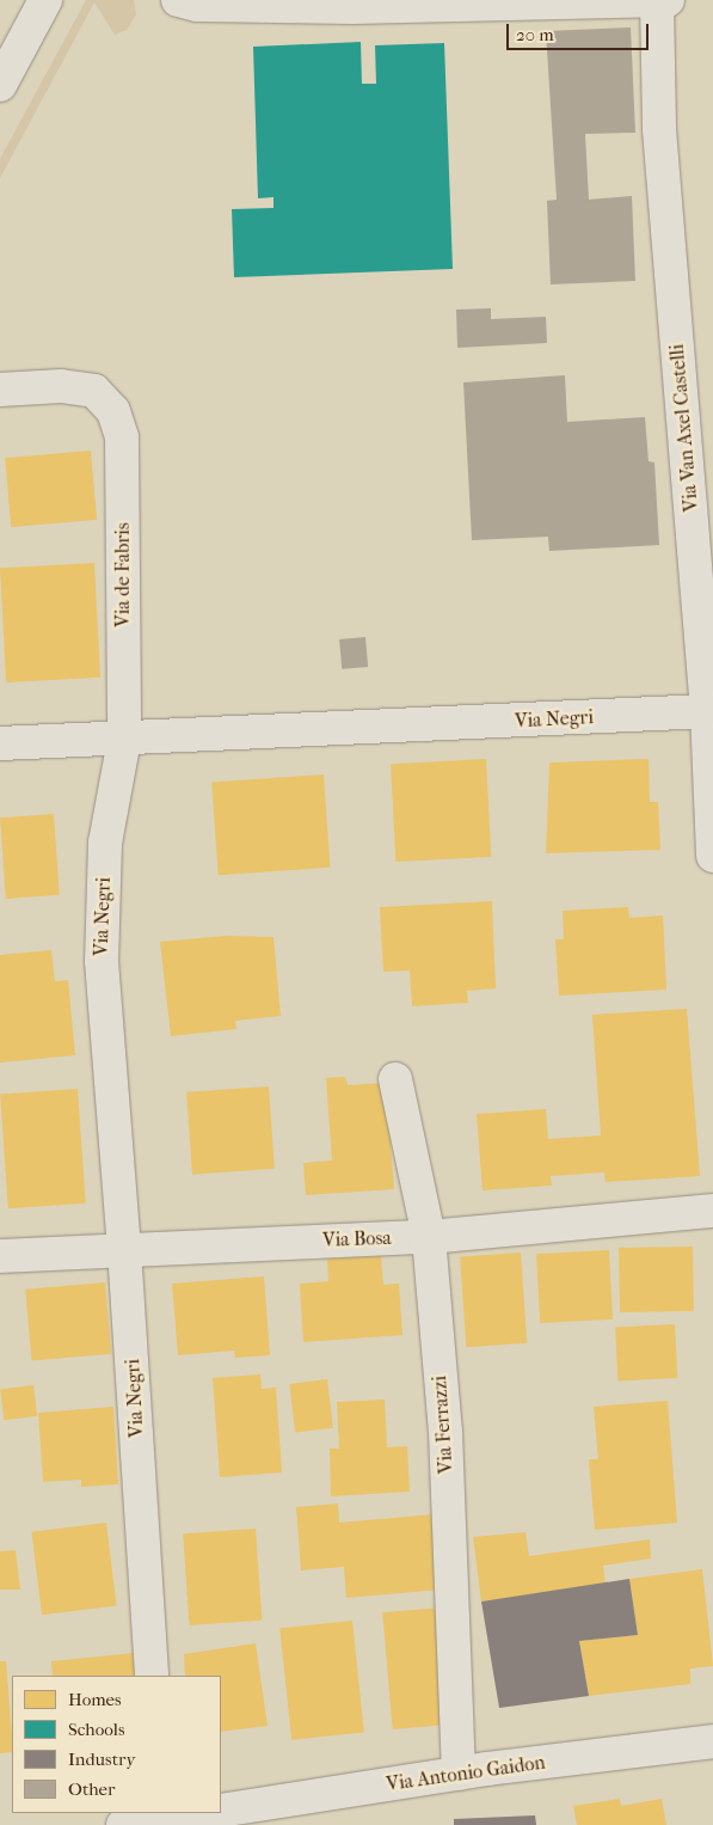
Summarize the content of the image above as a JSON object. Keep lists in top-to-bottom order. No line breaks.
{"streets":{"street":["Via Van Axel Castelli","Via de Fabris","Via Negri","Via Bosa","Via Ferrazzi","Via Antonio Gaidon"]},"crossings":[["Via Van Axel Castelli","Via Negri"],["Via de Fabris","Via Negri"],["Via Negri","Via Bosa"],["Via Bosa","Via Ferrazzi"],["Via Ferrazzi","Via Antonio Gaidon"]],"legend":["Homes","Schools","Industry","Other"],"scale_bar":"20 m"}
